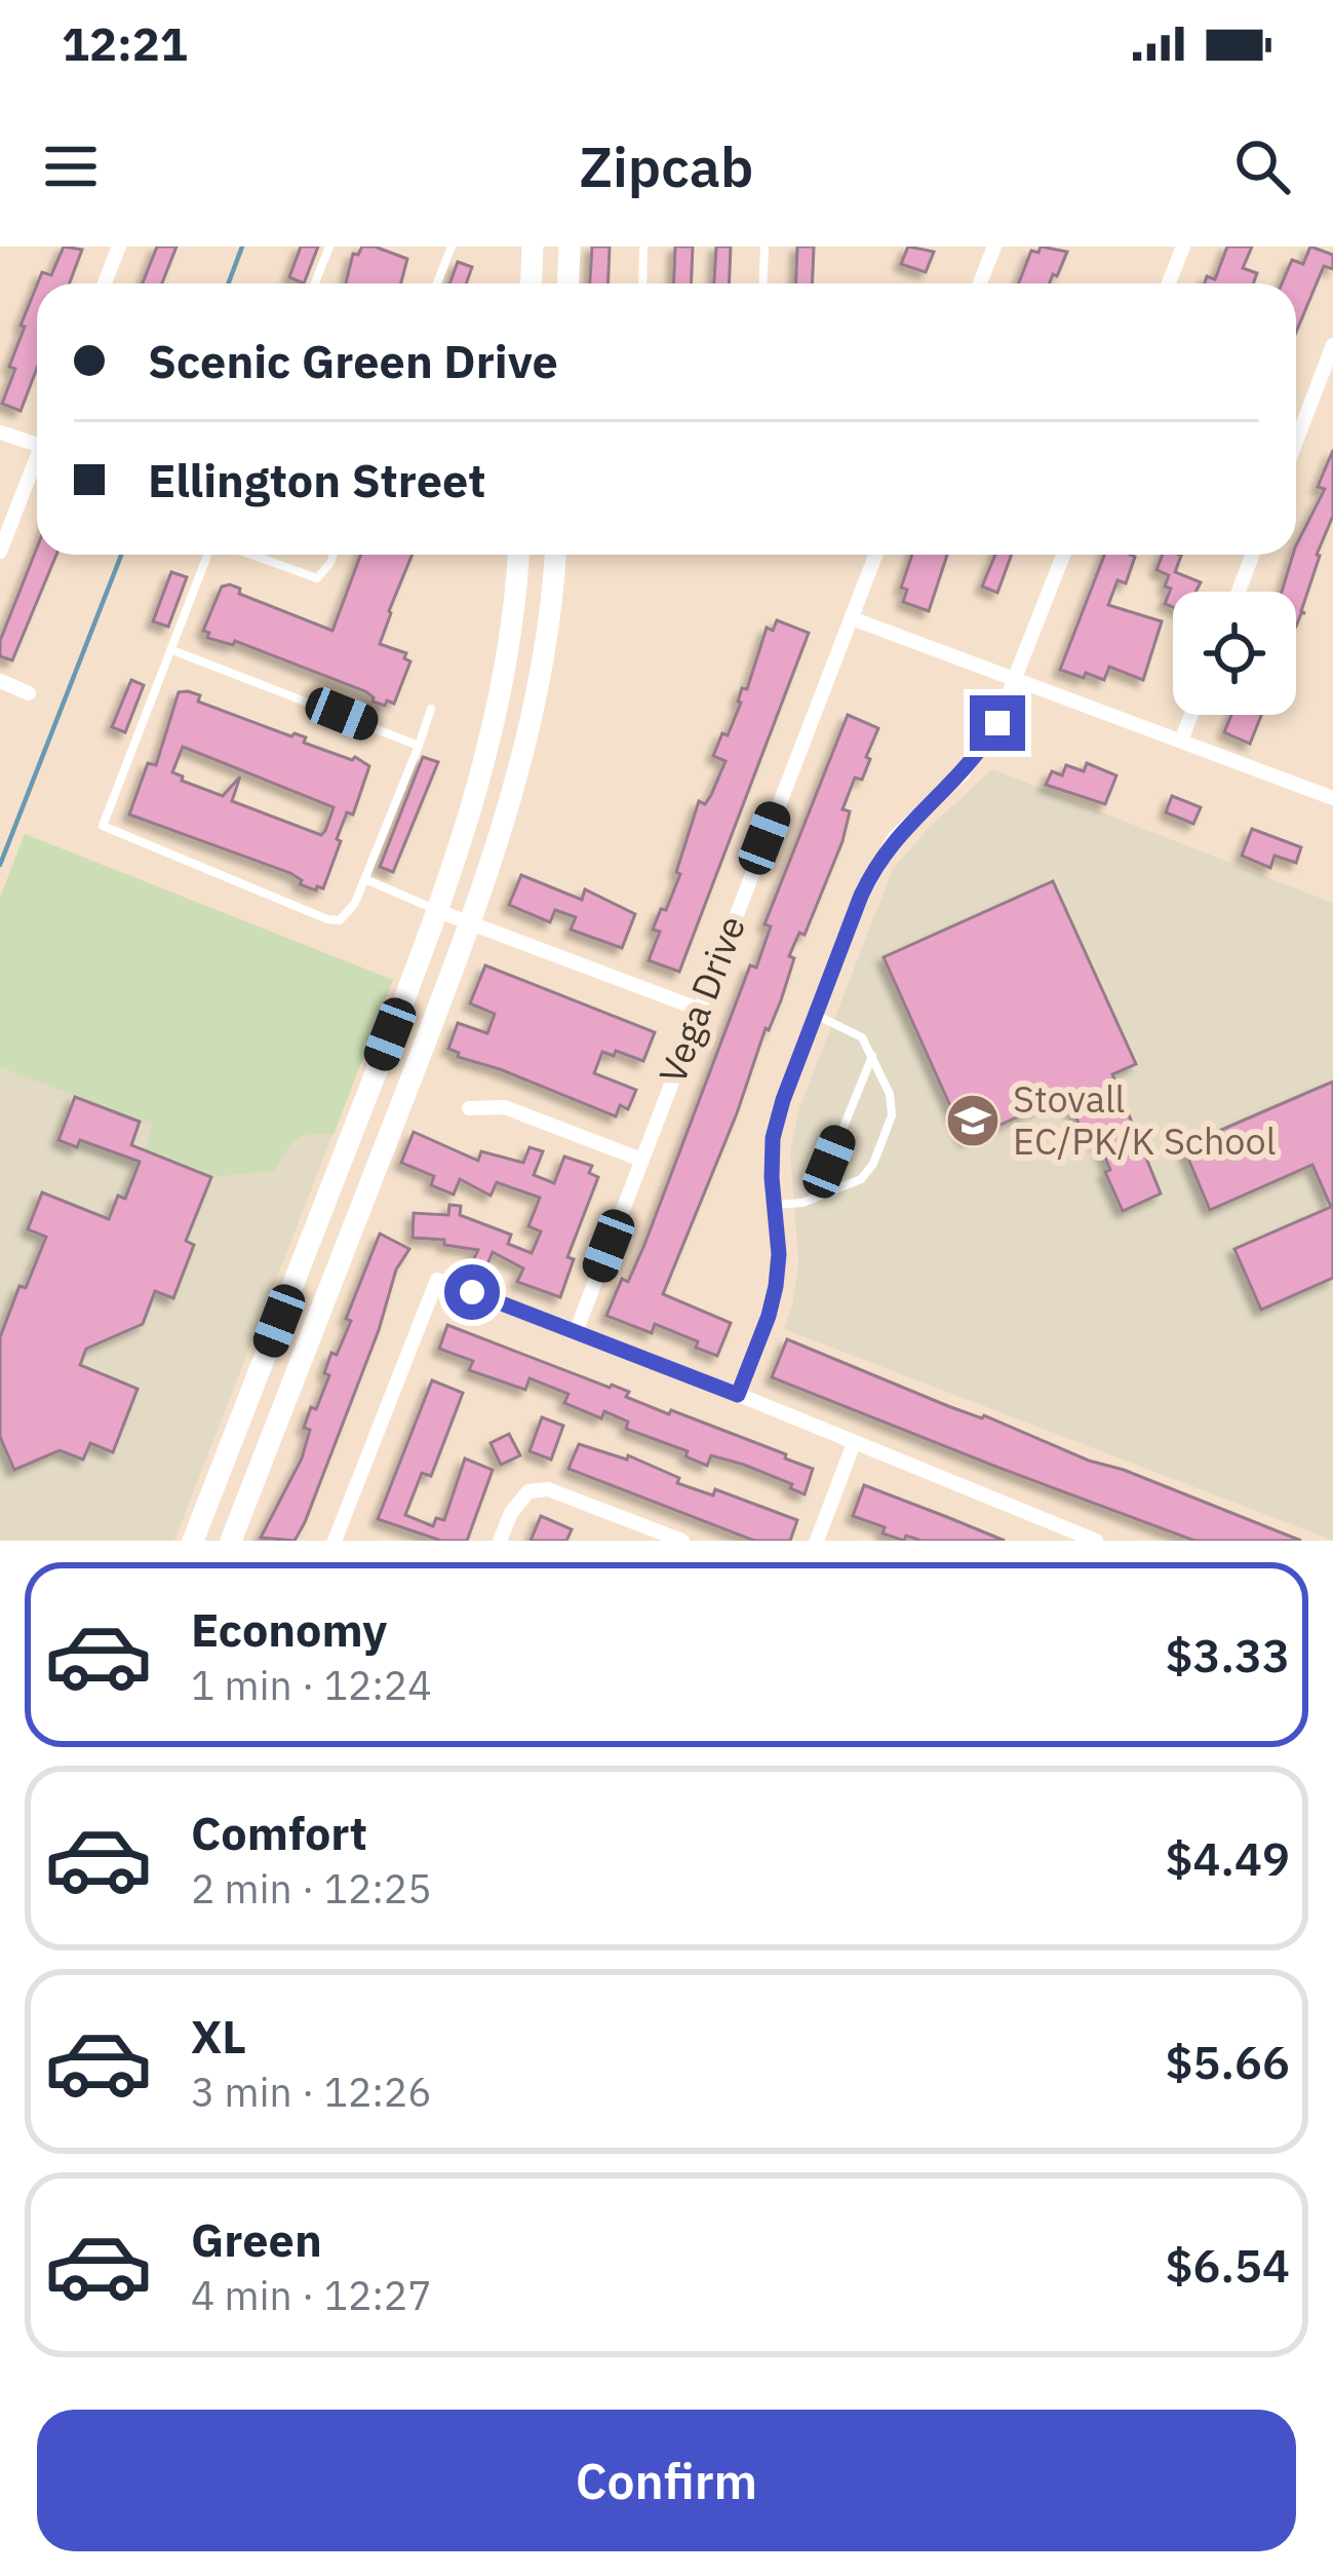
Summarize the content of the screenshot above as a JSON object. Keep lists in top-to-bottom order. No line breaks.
{"streets":{"street":["Vega Drive"]},"places":{"school or university":["Stovall EC/PK/K School"]},"page":{"status":"12:21","header":"Zipcab","banner":["Scenic Green Drive","Ellington Street"],"list":[{"name":"Economy","note":"1 min · 12:24","value":"$3.33"},{"name":"Comfort","note":"2 min · 12:25","value":"$4.49"},{"name":"XL","note":"3 min · 12:26","value":"$5.66"},{"name":"Green","note":"4 min · 12:27","value":"$6.54"}],"buttons":"Confirm"}}
